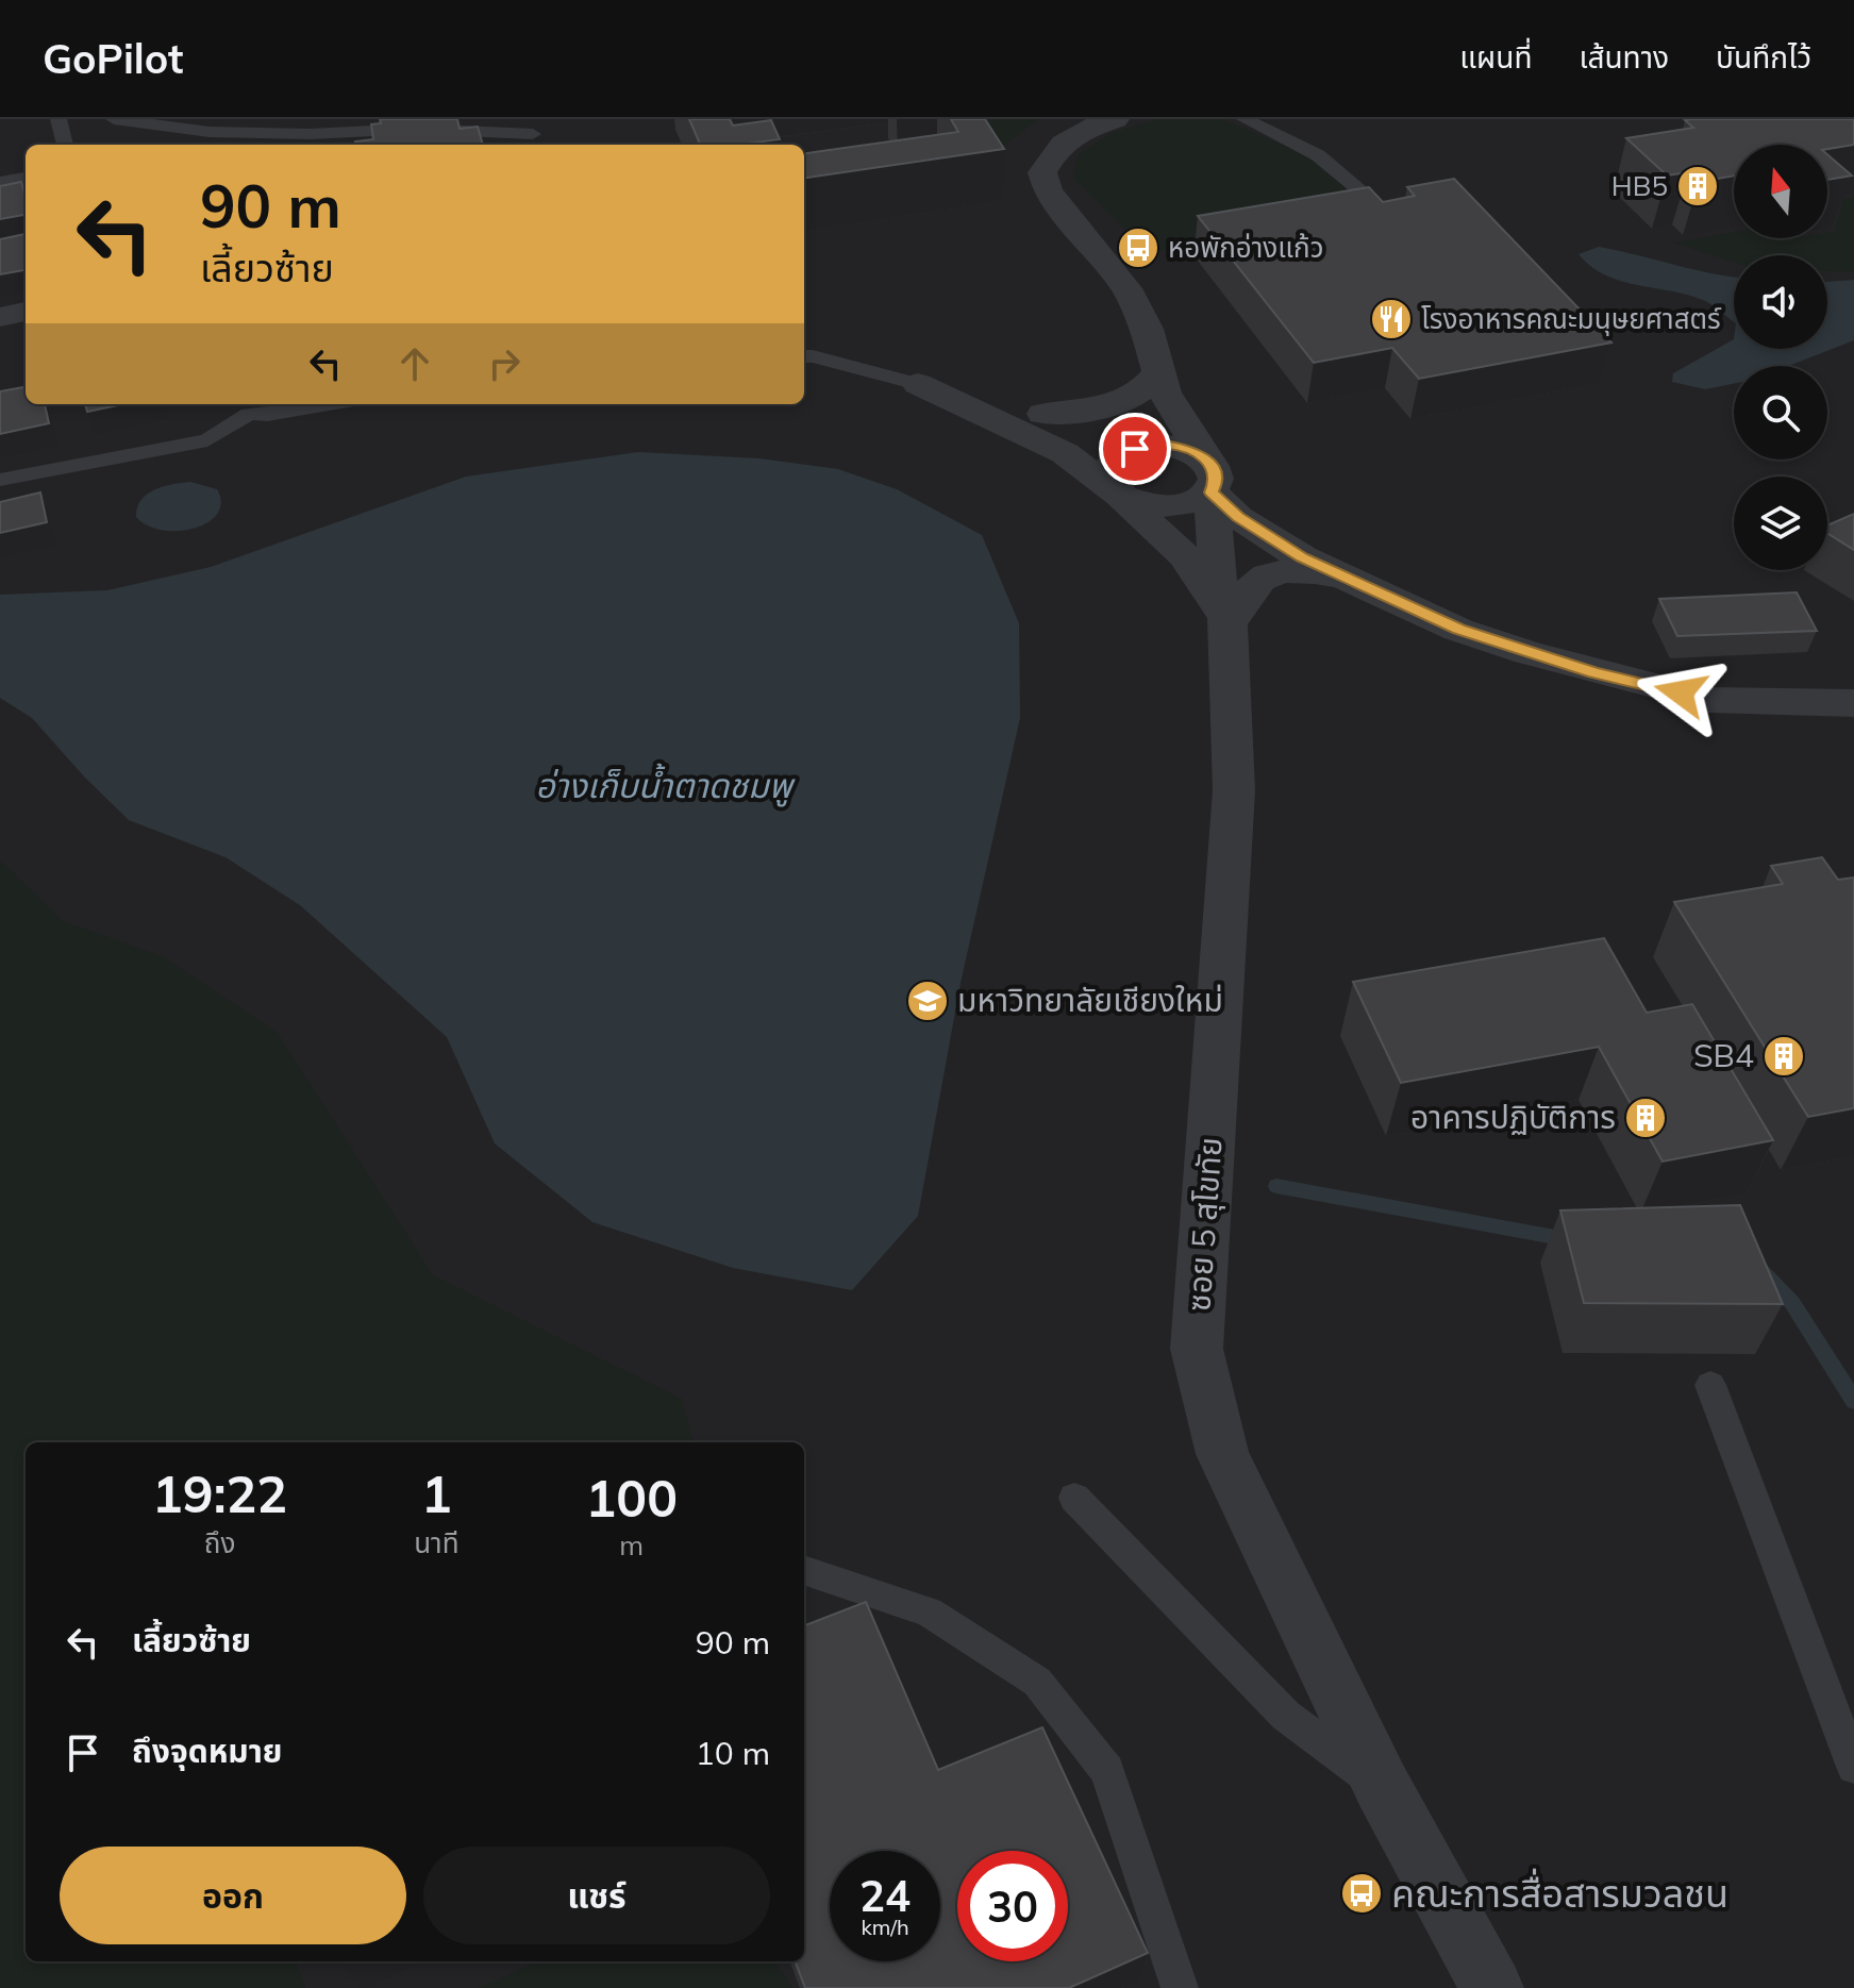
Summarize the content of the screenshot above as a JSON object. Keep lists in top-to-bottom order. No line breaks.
{"streets":{"street":["ซอย 5 สุโขทัย"]},"water":["อ่างเก็บน้ำตาดชมพู"],"places":{"building":["HB5","SB4","อาคารปฏิบัติการ"],"bus stop":["หอพักอ่างแก้ว","คณะการสื่อสารมวลชน"],"restaurant":["โรงอาหารคณะมนุษยศาสตร์"],"school or university":["มหาวิทยาลัยเชียงใหม่"]},"north":"top","page":{"header":"GoPilot","nav":["แผนที่","เส้นทาง","บันทึกไว้"],"turn":["90 m","เลี้ยวซ้าย"],"eta":["19:22","ถึง","1","นาที","100","m"],"list":[{"name":"เลี้ยวซ้าย","value":"90 m"},{"name":"ถึงจุดหมาย","value":"10 m"}],"buttons":["ออก","แชร์"],"speed":"24 km/h","limit":"30"}}
